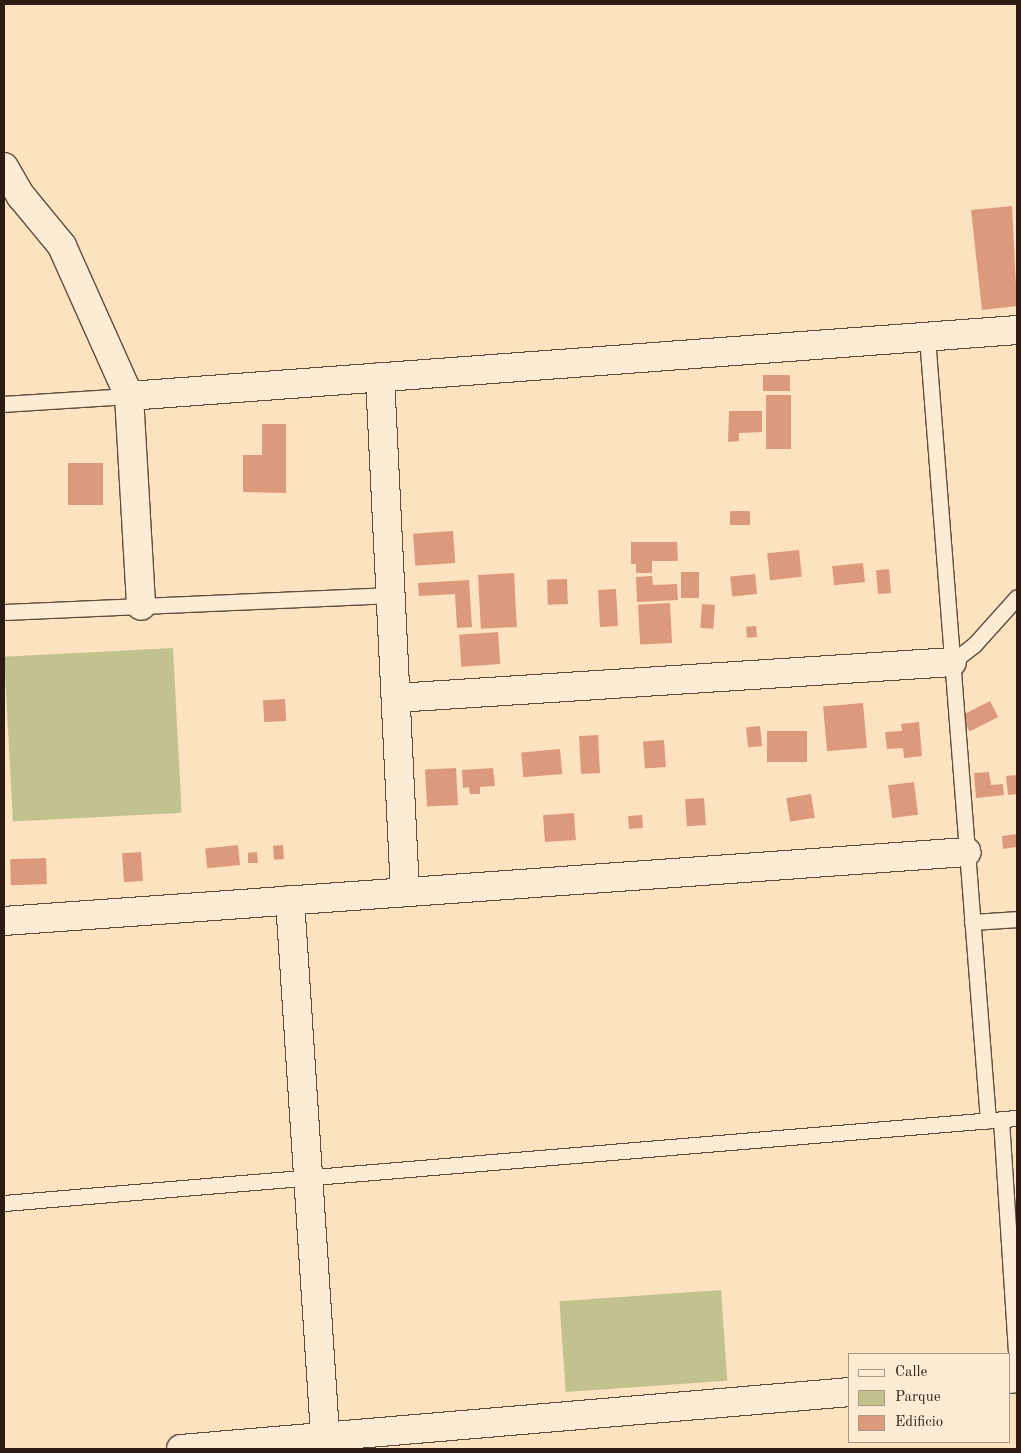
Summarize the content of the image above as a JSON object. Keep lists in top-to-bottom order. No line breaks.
{"legend":["Calle","Parque","Edificio"]}
